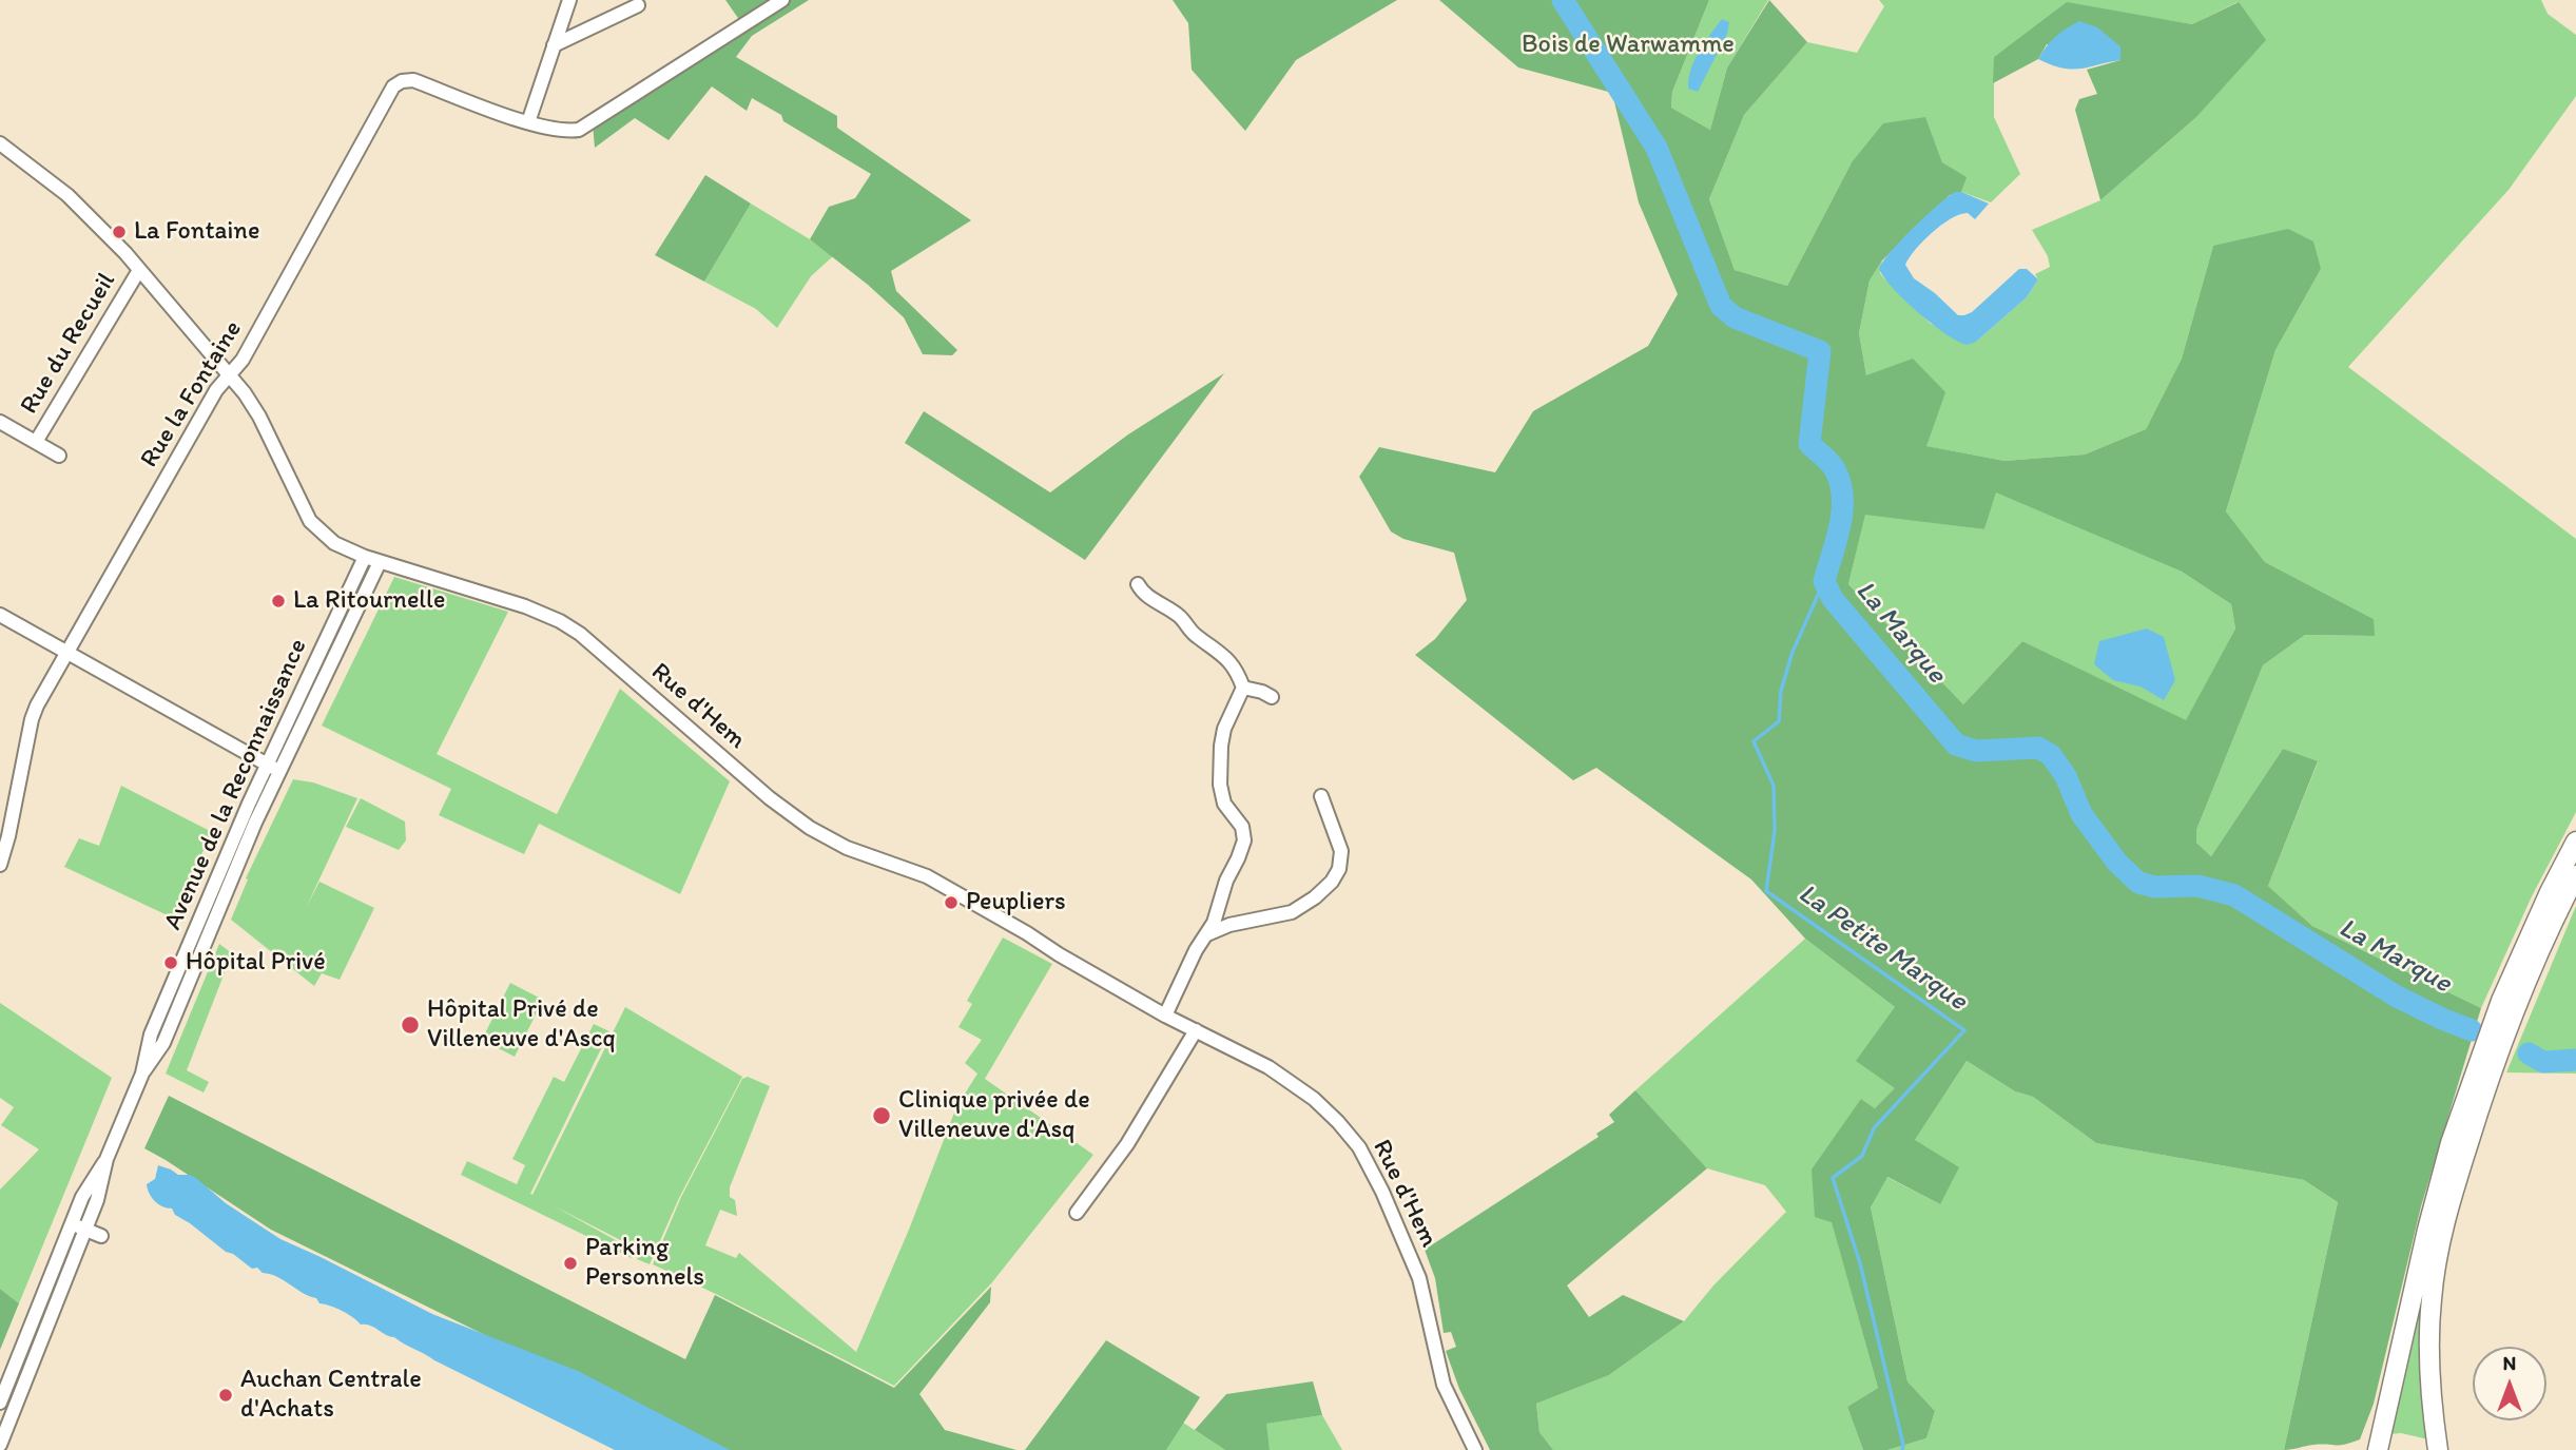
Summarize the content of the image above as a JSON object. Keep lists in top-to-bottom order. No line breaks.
{"streets":{"street":["Rue du Recueil","Rue la Fontaine","Rue d'Hem","Avenue de la Reconnaissance"]},"crossings":[["Rue du Recueil","Rue la Fontaine"],["Rue du Recueil","Rue d'Hem"],["Rue la Fontaine","Rue d'Hem"],["Rue d'Hem","Avenue de la Reconnaissance"]],"water":["La Marque","La Petite Marque"],"parks":["Bois de Warwamme"],"places":["La Fontaine","La Ritournelle","Peupliers","Hôpital Privé","Hôpital Privé de Villeneuve d'Ascq","Clinique privée de Villeneuve d'Asq","Parking Personnels","Auchan Centrale d'Achats"],"north":"top"}
